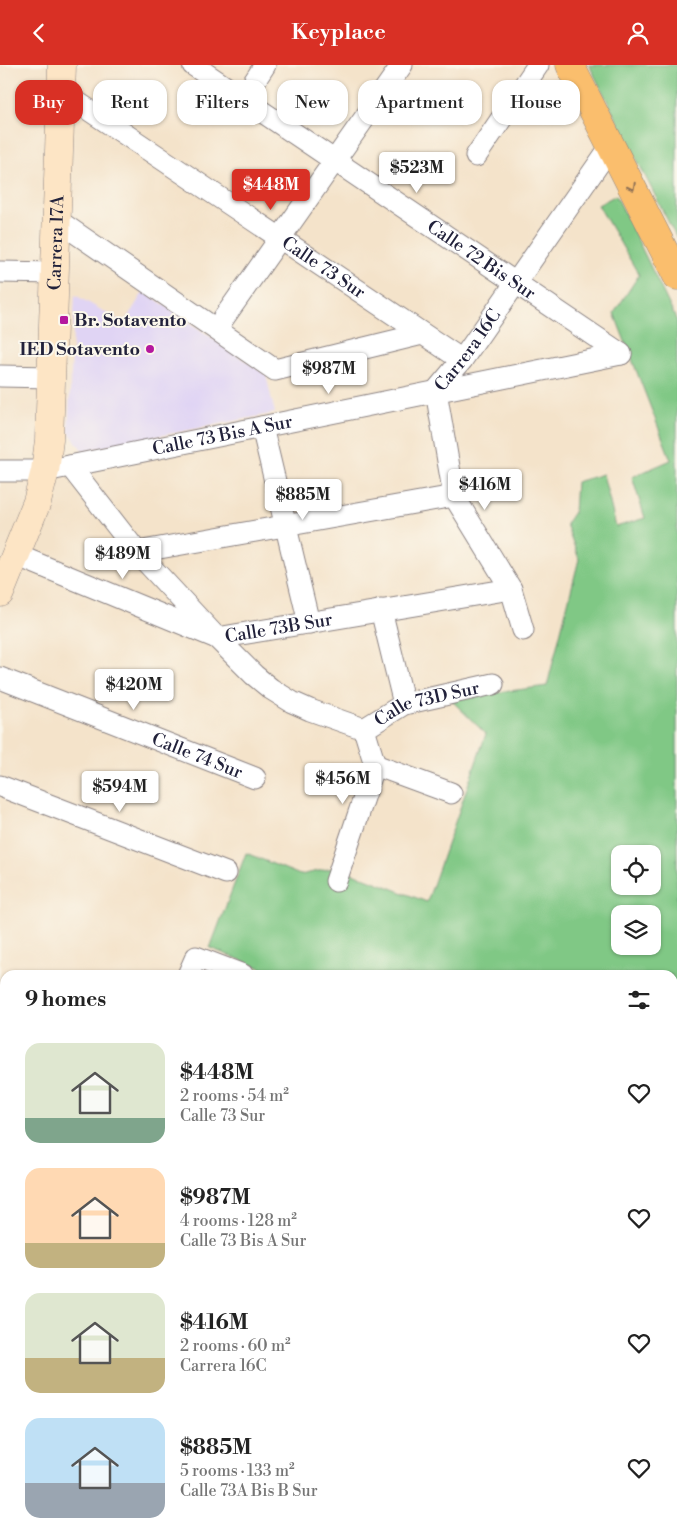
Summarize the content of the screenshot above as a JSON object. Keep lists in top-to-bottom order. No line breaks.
{"streets":{"street":["Carrera 17A","Calle 72 Bis Sur","Calle 73 Sur","Carrera 16C","Calle 73 Bis A Sur","Calle 73B Sur","Calle 73D Sur","Calle 74 Sur"]},"crossings":[["Carrera 17A","Calle 73 Bis A Sur"],["Carrera 17A","Calle 73B Sur"],["Calle 72 Bis Sur","Carrera 16C"],["Calle 72 Bis Sur","Calle 73 Bis A Sur"],["Calle 73 Sur","Carrera 16C"],["Carrera 16C","Calle 73 Bis A Sur"],["Carrera 16C","Calle 73B Sur"]],"places":{"transit":["Br. Sotavento"],"other":["IED Sotavento"]},"page":{"header":"Keyplace","chip":["Buy","Rent","Filters","New","Apartment","House"],"price":["$523M","$448M","$987M","$416M","$885M","$489M","$420M","$456M","$594M"],"heading":"9 homes","list":[{"name":"$448M","note":"2 rooms · 54 m² · Calle 73 Sur"},{"name":"$987M","note":"4 rooms · 128 m² · Calle 73 Bis A Sur"},{"name":"$416M","note":"2 rooms · 60 m² · Carrera 16C"},{"name":"$885M","note":"5 rooms · 133 m² · Calle 73A Bis B Sur"}]}}
